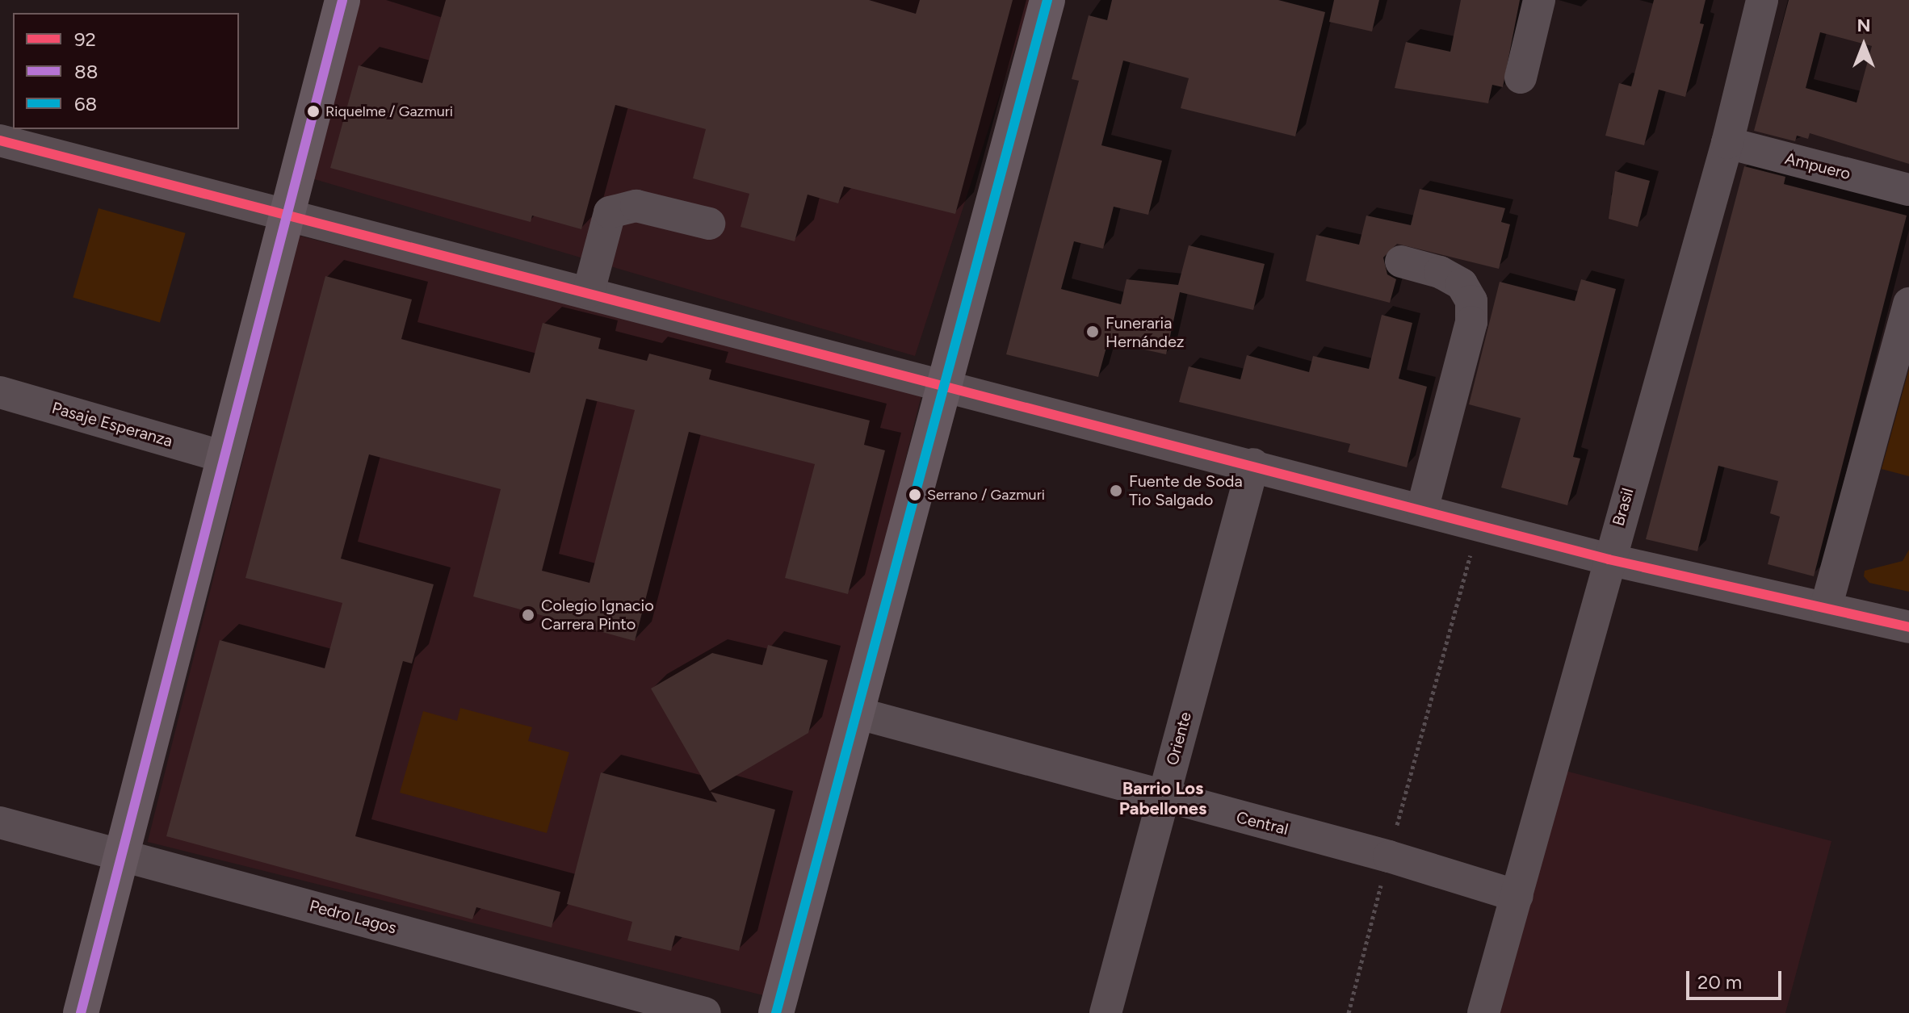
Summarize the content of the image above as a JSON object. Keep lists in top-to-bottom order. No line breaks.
{"streets":{"street":["Ampuero","Pasaje Esperanza","Brasil","Oriente","Central","Pedro Lagos"]},"crossings":[["Ampuero","Brasil"],["Brasil","Central"],["Oriente","Central"]],"districts":["Barrio Los Pabellones"],"places":["Riquelme / Gazmuri","Funeraria Hernández","Fuente de Soda Tio Salgado","Serrano / Gazmuri","Colegio Ignacio Carrera Pinto"],"lines":["transit line 88","transit line 68","transit line 92"],"legend":["92","88","68"],"scale_bar":"20 m","north":"top"}
